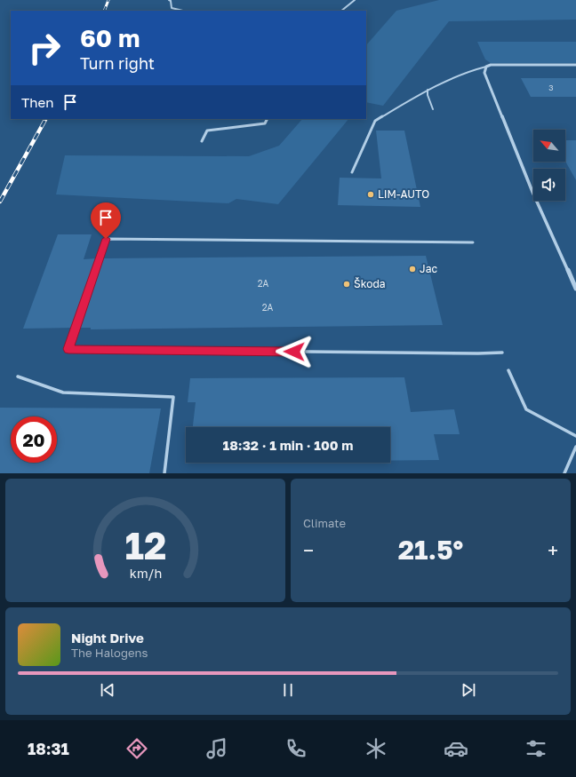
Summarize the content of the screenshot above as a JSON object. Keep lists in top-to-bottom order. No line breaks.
{"places":["LIM-AUTO","Jac","Škoda"],"house_numbers":["3","2А","2А"],"north":"top left","page":{"turn":["60 m","Turn right"],"then":"Then","limit":"20","trip":"18:32 · 1 min · 100 m","tile":"Climate","heat":["−","21.5°","+"],"song":["Night Drive","The Halogens"],"tabs":"18:31","gauge":["12","km/h"]}}
